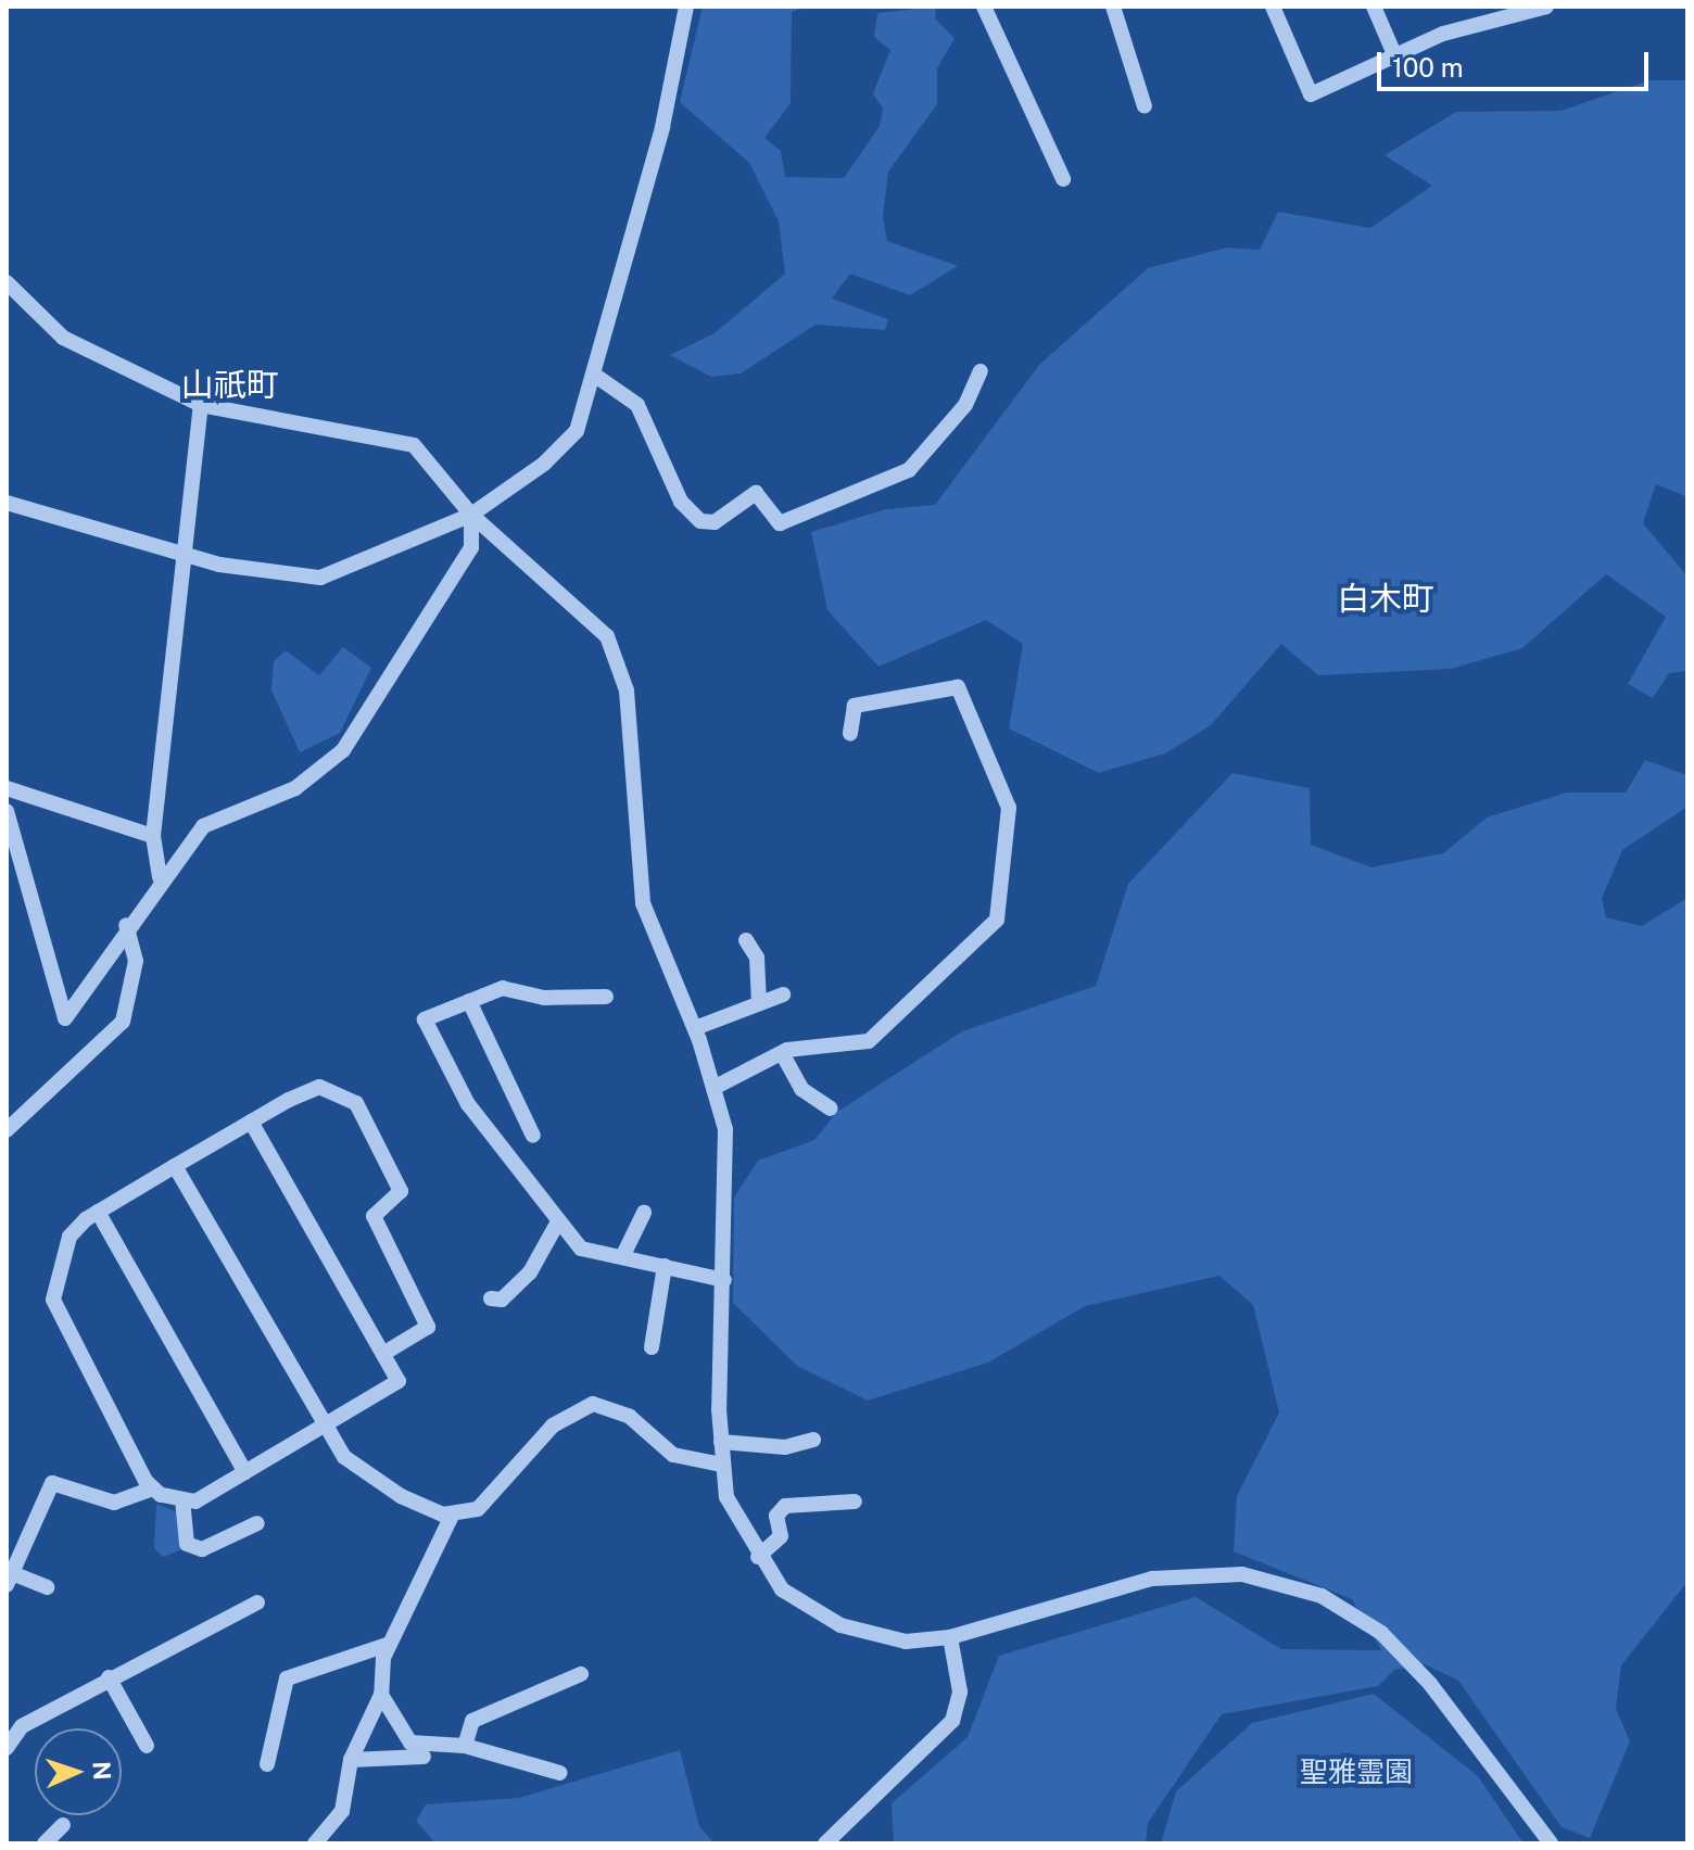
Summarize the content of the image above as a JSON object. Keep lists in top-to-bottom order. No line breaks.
{"districts":["山祇町","白木町"],"parks":["聖雅霊園"],"scale_bar":"100 m","north":"right"}
